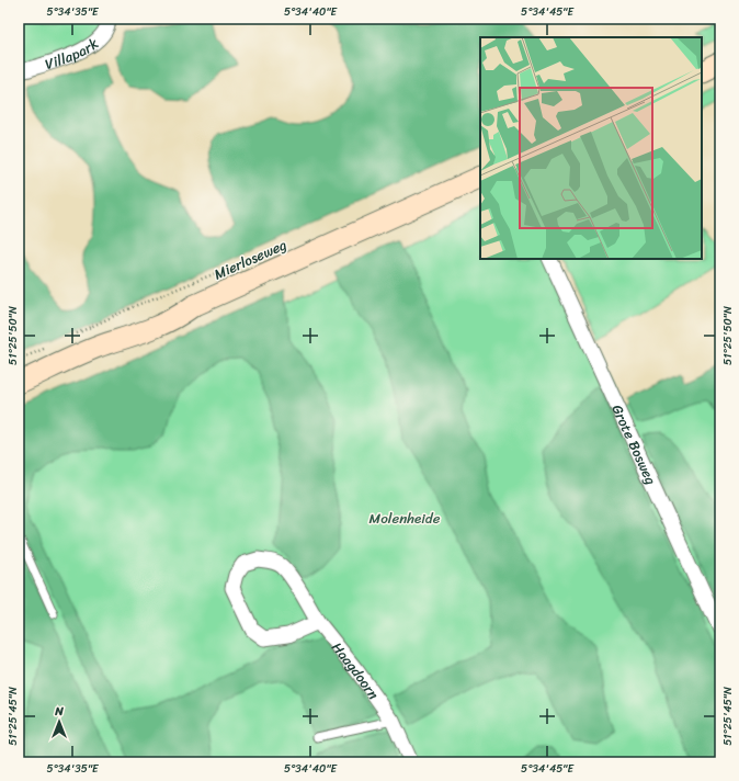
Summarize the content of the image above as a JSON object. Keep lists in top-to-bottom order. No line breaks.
{"streets":{"main road":["Mierloseweg"],"street":["Villapark","Grote Bosweg","Haagdoorn"]},"parks":["Molenheide"],"north":"top","coordinates":["5°34'35\"E","5°34'40\"E","5°34'45\"E","51°25'50\"N","51°25'45\"N"]}
